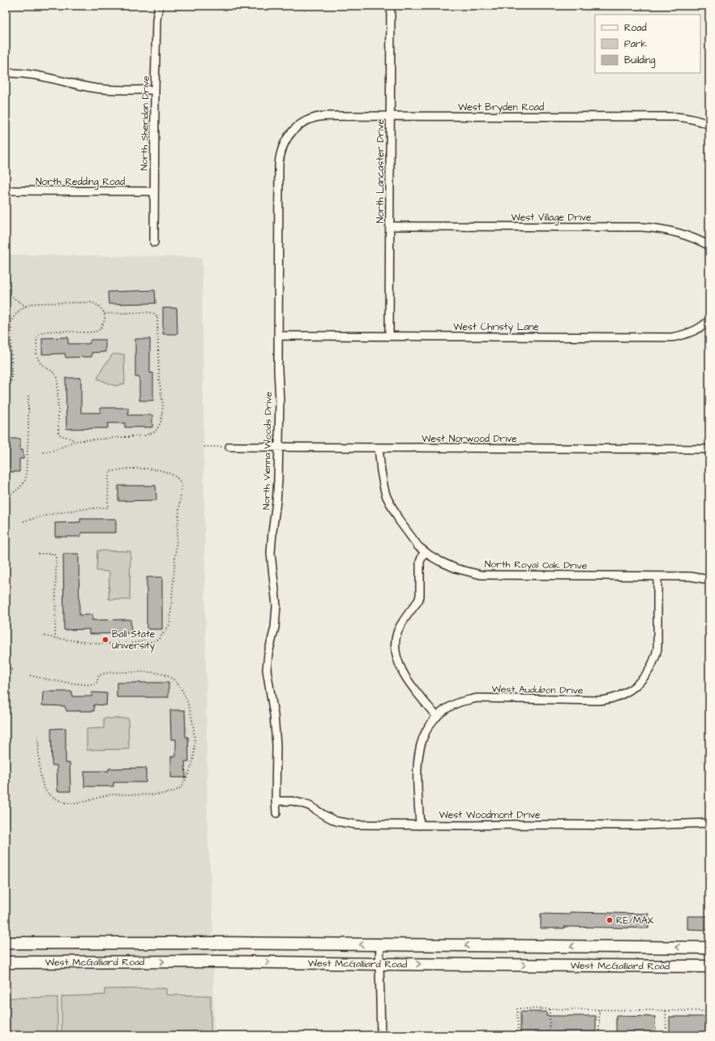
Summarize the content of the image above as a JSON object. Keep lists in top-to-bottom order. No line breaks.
{"streets":{"main road":["West McGalliard Road"],"street":["West Bryden Road","North Sheridan Drive","North Lancaster Drive","North Redding Road","West Village Drive","West Christy Lane","West Norwood Drive","North Vienna Woods Drive","North Royal Oak Drive","West Audubon Drive","West Woodmont Drive"]},"crossings":[["West Bryden Road","North Lancaster Drive"],["West Bryden Road","North Vienna Woods Drive"],["North Sheridan Drive","North Redding Road"],["North Lancaster Drive","West Village Drive"],["North Lancaster Drive","West Christy Lane"],["West Christy Lane","North Vienna Woods Drive"],["West Norwood Drive","North Vienna Woods Drive"],["West Norwood Drive","North Royal Oak Drive"],["North Vienna Woods Drive","West Woodmont Drive"],["North Royal Oak Drive","West Audubon Drive"],["West Audubon Drive","West Woodmont Drive"]],"places":["Ball State University","RE/MAX"],"legend":["Road","Park","Building"]}
